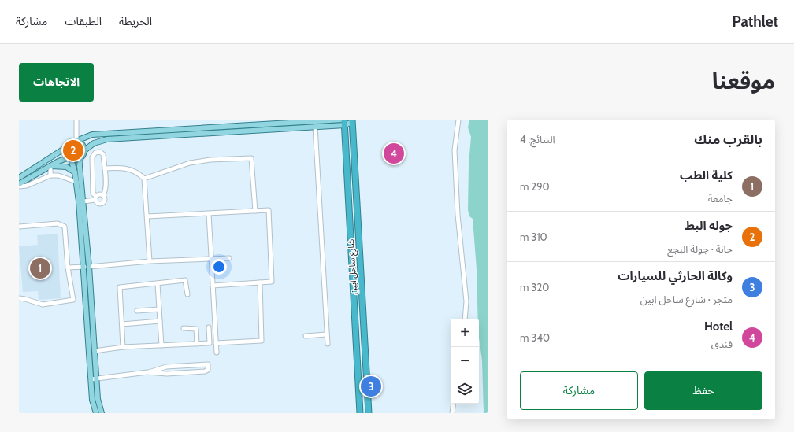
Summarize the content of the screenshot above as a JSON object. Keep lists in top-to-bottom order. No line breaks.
{"streets":{"highway":["شارع ساحل ابين"]},"page":{"header":"Pathlet","nav":["الخريطة","الطبقات","مشاركة"],"title":"موقعنا","buttons":["الاتجاهات",["حفظ","مشاركة"]],"heading":["بالقرب منك","النتائج: 4"],"pins":["2","4","1","3"],"list":[{"mark":"1","name":"كلية الطب","note":"جامعة","value":"290 m"},{"mark":"2","name":"جوله البط","note":"حانة · جولة البجع","value":"310 m"},{"mark":"3","name":"وكالة الحارثي للسيارات","note":"متجر · شارع ساحل ابين","value":"320 m"},{"mark":"4","name":"Hotel","note":"فندق","value":"340 m"}],"map_buttons":["+","−"]}}
